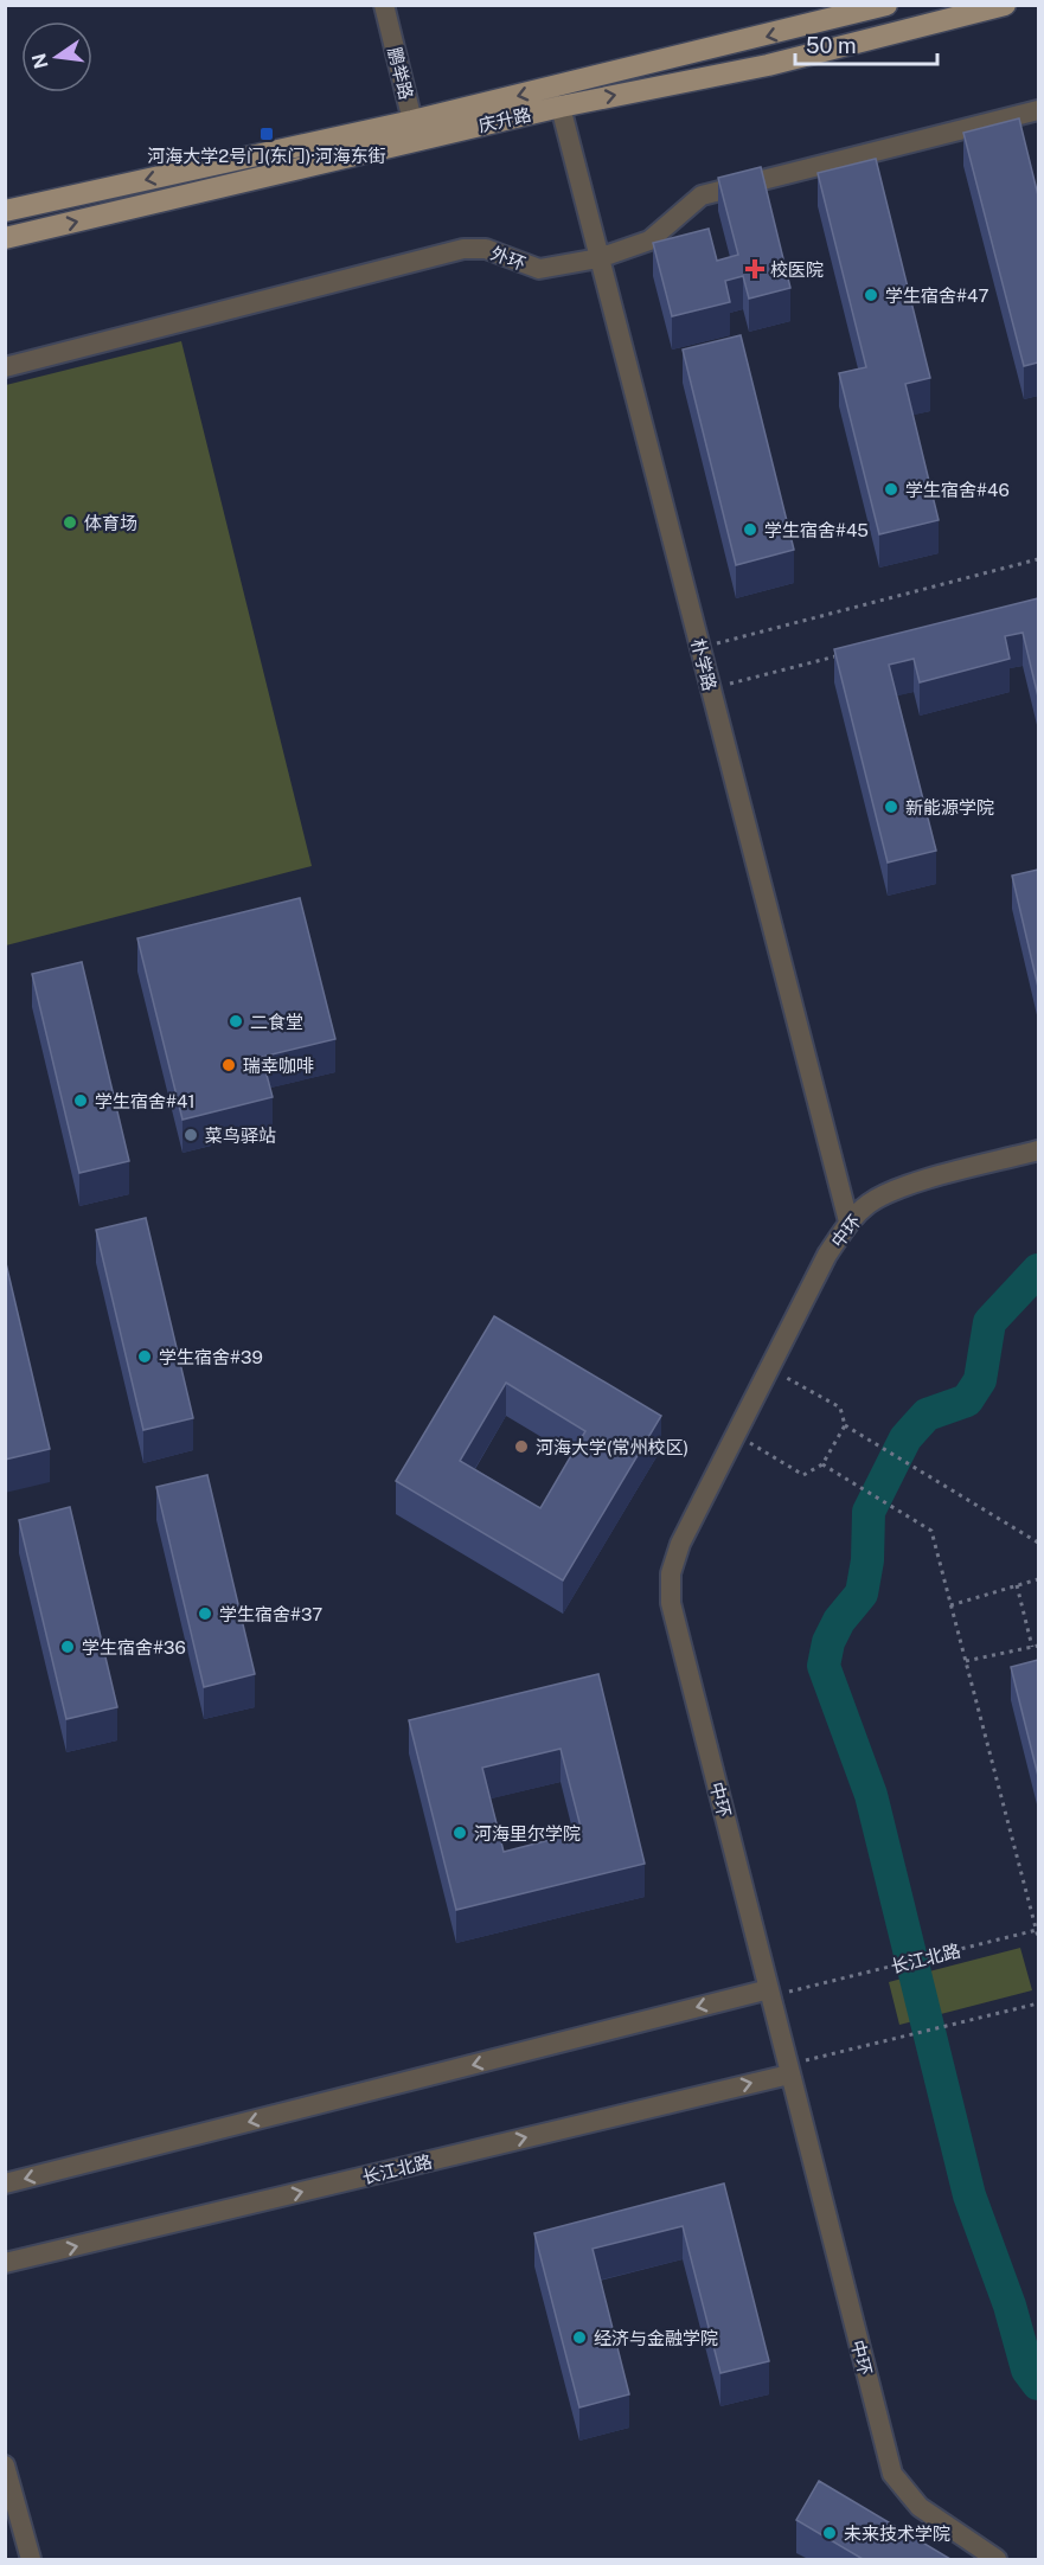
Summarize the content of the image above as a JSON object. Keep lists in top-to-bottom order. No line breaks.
{"streets":{"main road":["庆升路"],"street":["鹏举路","外环","朴学路","中环","长江北路"]},"crossings":[["鹏举路","庆升路"],["庆升路","朴学路"],["外环","朴学路"],["朴学路","中环"],["中环","长江北路"]],"one_way":["长江北路"],"places":{"transit":["河海大学2号门(东门)·河海东街"],"health":["校医院"],"other":["学生宿舍#47","学生宿舍#46","体育场","学生宿舍#45","新能源学院","二食堂","瑞幸咖啡","学生宿舍#41","菜鸟驿站","学生宿舍#39","河海大学(常州校区)","学生宿舍#37","学生宿舍#36","河海里尔学院","经济与金融学院","未来技术学院"]},"scale_bar":"50 m","north":"left"}
